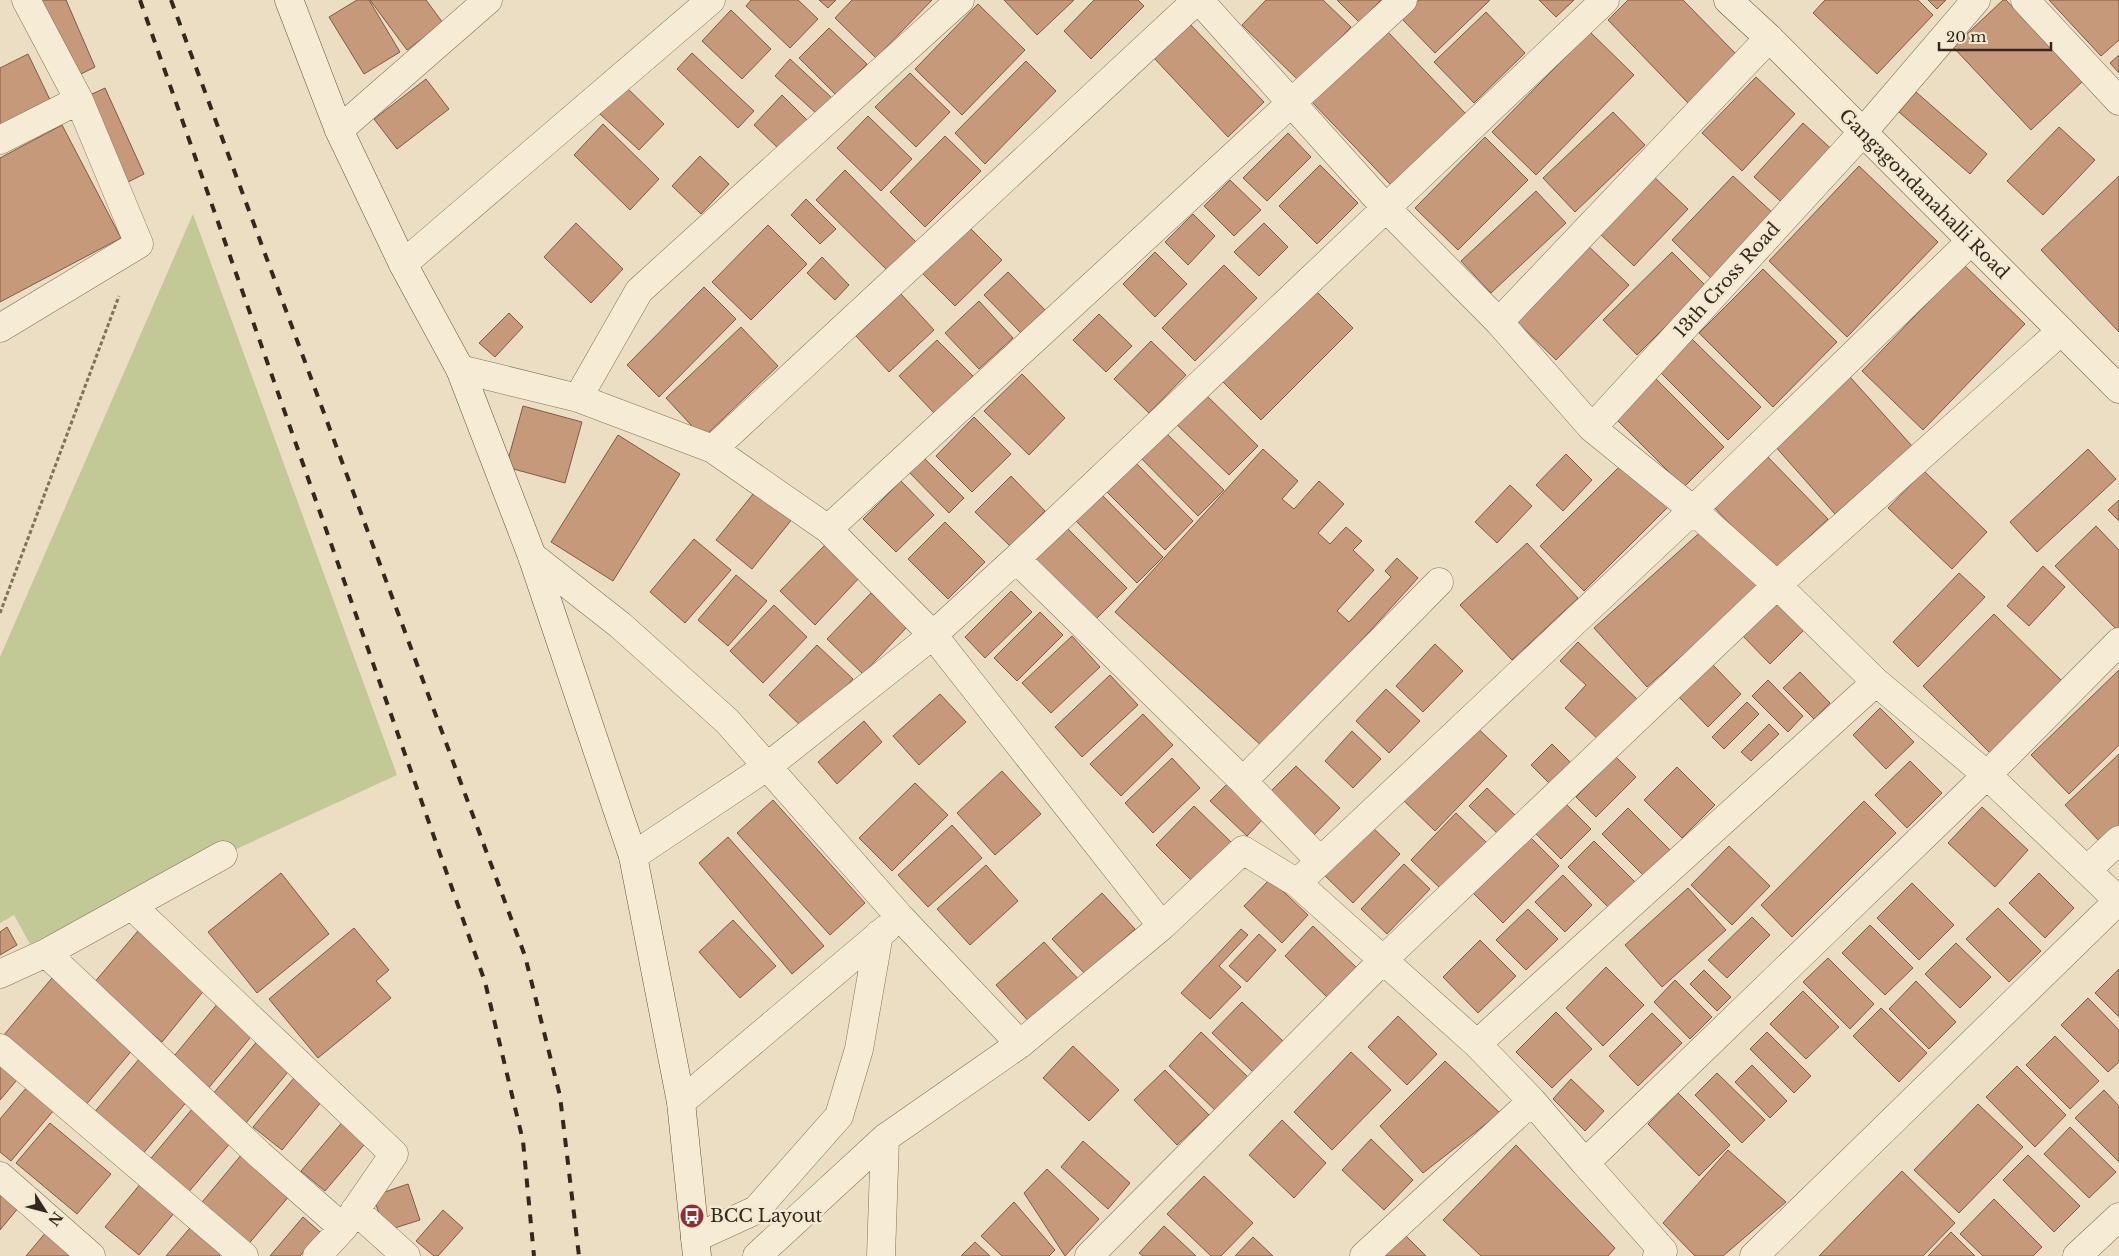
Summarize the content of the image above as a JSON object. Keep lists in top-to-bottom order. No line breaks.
{"streets":{"street":["Gangagondanahalli Road","13th Cross Road"]},"crossings":[["Gangagondanahalli Road","13th Cross Road"]],"places":{"bus stop":["BCC Layout"]},"scale_bar":"20 m","north":"bottom right"}
